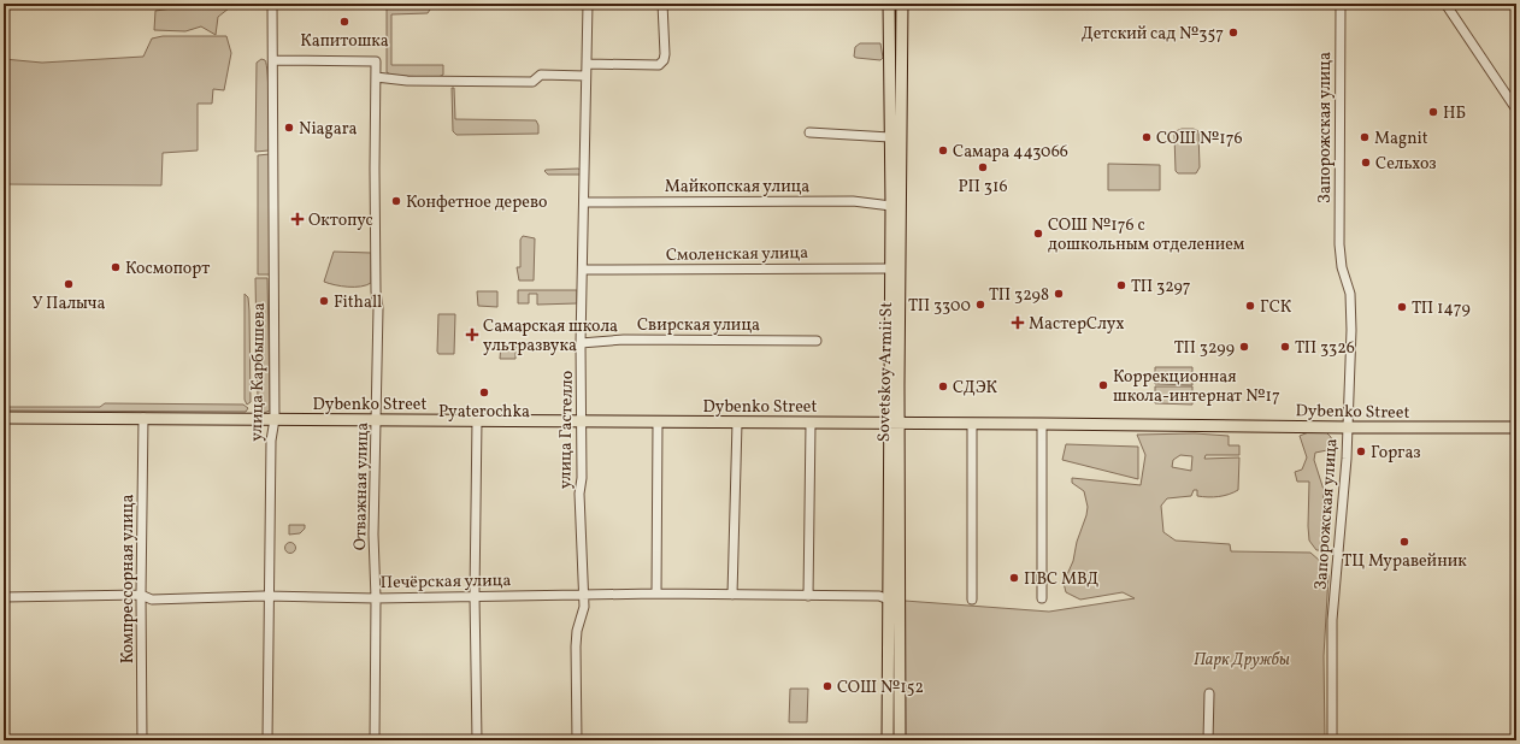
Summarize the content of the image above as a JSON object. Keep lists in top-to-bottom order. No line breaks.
{"streets":{"main road":["Sovetskoy Armii St","Dybenko Street"],"street":["Запорожская улица","Майкопская улица","Смоленская улица","Свирская улица","улица Карбышева","улица Гастелло","Отважная улица","Компрессорная улица","Печёрская улица"]},"crossings":[["Запорожская улица","Dybenko Street"],["Майкопская улица","Sovetskoy Armii St"],["Майкопская улица","улица Гастелло"],["Смоленская улица","Sovetskoy Armii St"],["Смоленская улица","улица Гастелло"],["Свирская улица","улица Гастелло"],["улица Карбышева","Dybenko Street"],["улица Карбышева","Отважная улица"],["улица Карбышева","Печёрская улица"],["Sovetskoy Armii St","Dybenko Street"],["Sovetskoy Armii St","Печёрская улица"],["Dybenko Street","улица Гастелло"],["Dybenko Street","Отважная улица"],["Dybenko Street","Компрессорная улица"],["улица Гастелло","Печёрская улица"],["Отважная улица","Печёрская улица"],["Компрессорная улица","Печёрская улица"]],"parks":["Парк Дружбы"],"places":{"other":["Капитошка","Детский сад №357","НБ","Niagara","СОШ №176","Magnit","Самара 443066","Сельхоз","РП 316","Конфетное дерево","СОШ №176 с дошкольным отделением","Космопорт","У Палыча","ТП 3297","ТП 3298","Fithall","ТП 3300","ГСК","ТП 1479","ТП 3299","ТП 3326","Коррекционная школа-интернат №17","СДЭК","Pyaterochka","Горгаз","ТЦ Муравейник","ПВС МВД","СОШ №152"],"health":["Октопус","МастерСлух","Самарская школа ультразвука"]}}
